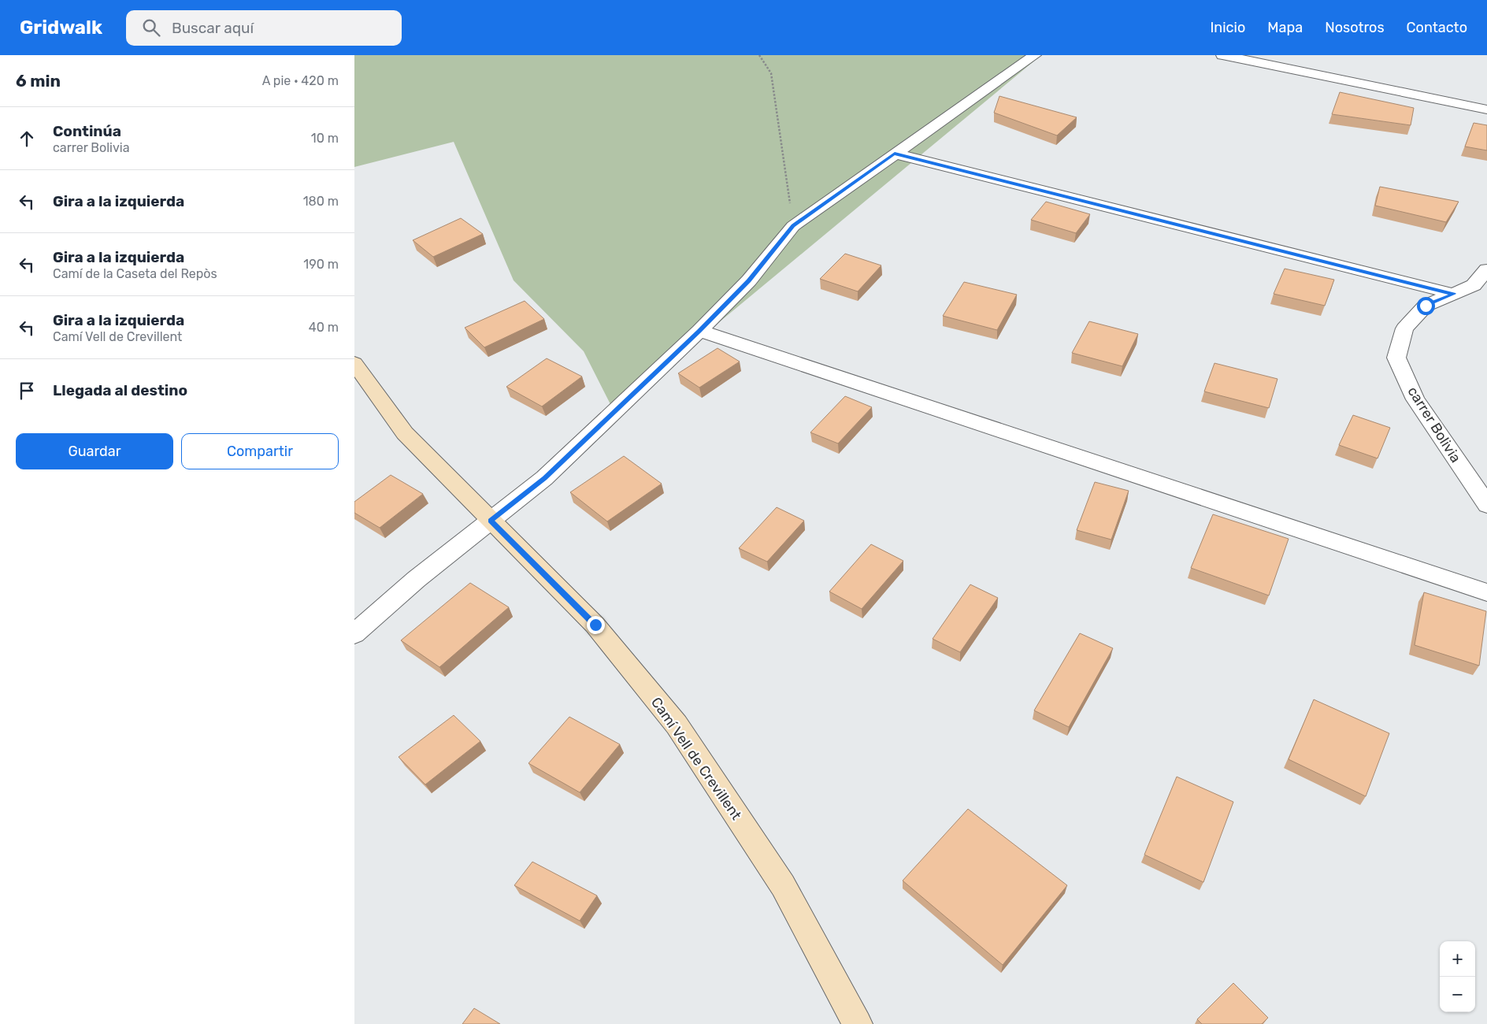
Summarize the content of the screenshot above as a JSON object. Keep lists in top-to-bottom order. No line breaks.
{"streets":{"street":["carrer Bolivia","Camí Vell de Crevillent"]},"page":{"header":"Gridwalk","search":"Buscar aquí","nav":["Inicio","Mapa","Nosotros","Contacto"],"heading":["6 min","A pie · 420 m"],"list":[["Continúa","carrer Bolivia","10 m"],["Gira a la izquierda","180 m"],["Gira a la izquierda","Camí de la Caseta del Repòs","190 m"],["Gira a la izquierda","Camí Vell de Crevillent","40 m"],"Llegada al destino"],"buttons":["Guardar","Compartir"],"map_buttons":["+","−"]}}
